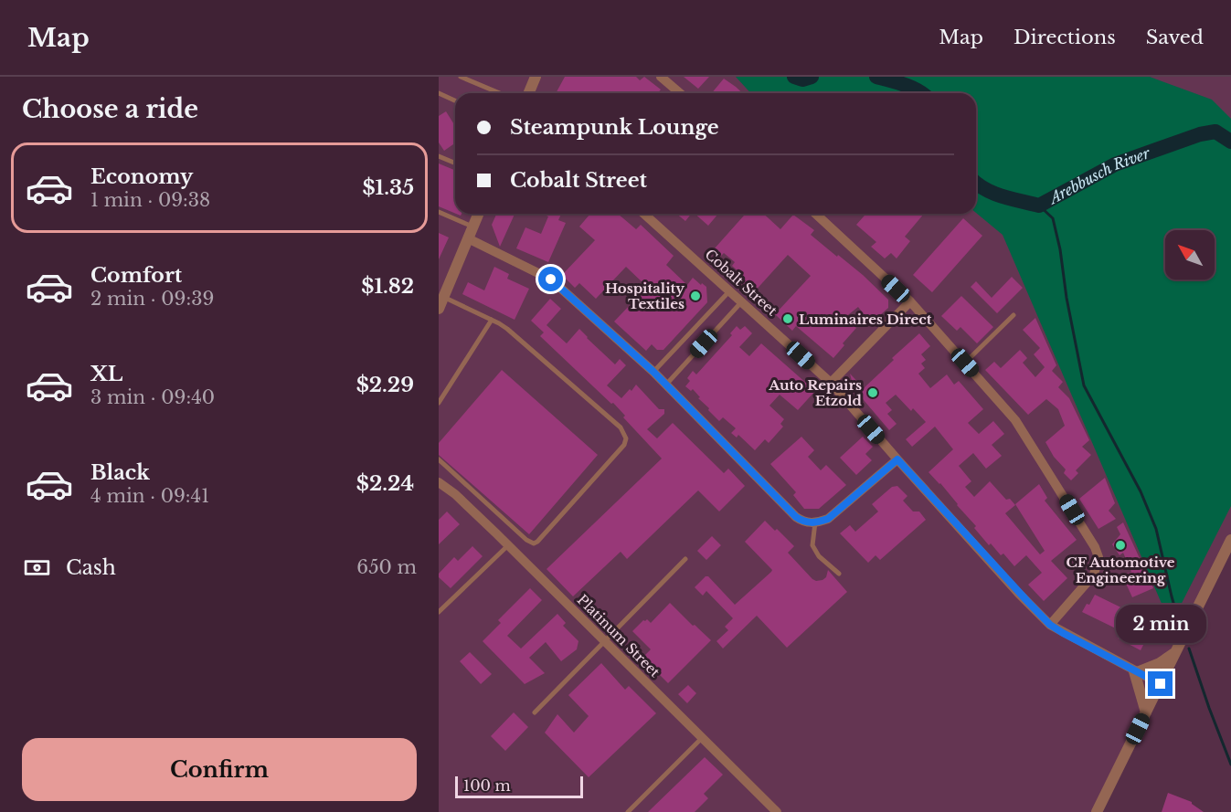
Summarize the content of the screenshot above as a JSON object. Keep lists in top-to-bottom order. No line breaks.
{"streets":{"street":["Cobalt Street","Platinum Street"]},"water":["Arebbusch River"],"places":["Hospitality Textiles","Luminaires Direct","Auto Repairs Etzold","CF Automotive Engineering"],"scale_bar":"100 m","north":"top left","page":{"header":"Map","nav":["Map","Directions","Saved"],"heading":"Choose a ride","banner":["Steampunk Lounge","Cobalt Street"],"list":[{"name":"Economy","note":"1 min · 09:38","value":"$1.35"},{"name":"Comfort","note":"2 min · 09:39","value":"$1.82"},{"name":"XL","note":"3 min · 09:40","value":"$2.29"},{"name":"Black","note":"4 min · 09:41","value":"$2.24"}],"pay":["Cash","650 m"],"bubble":"2 min","buttons":"Confirm","scale":"100 m"}}
